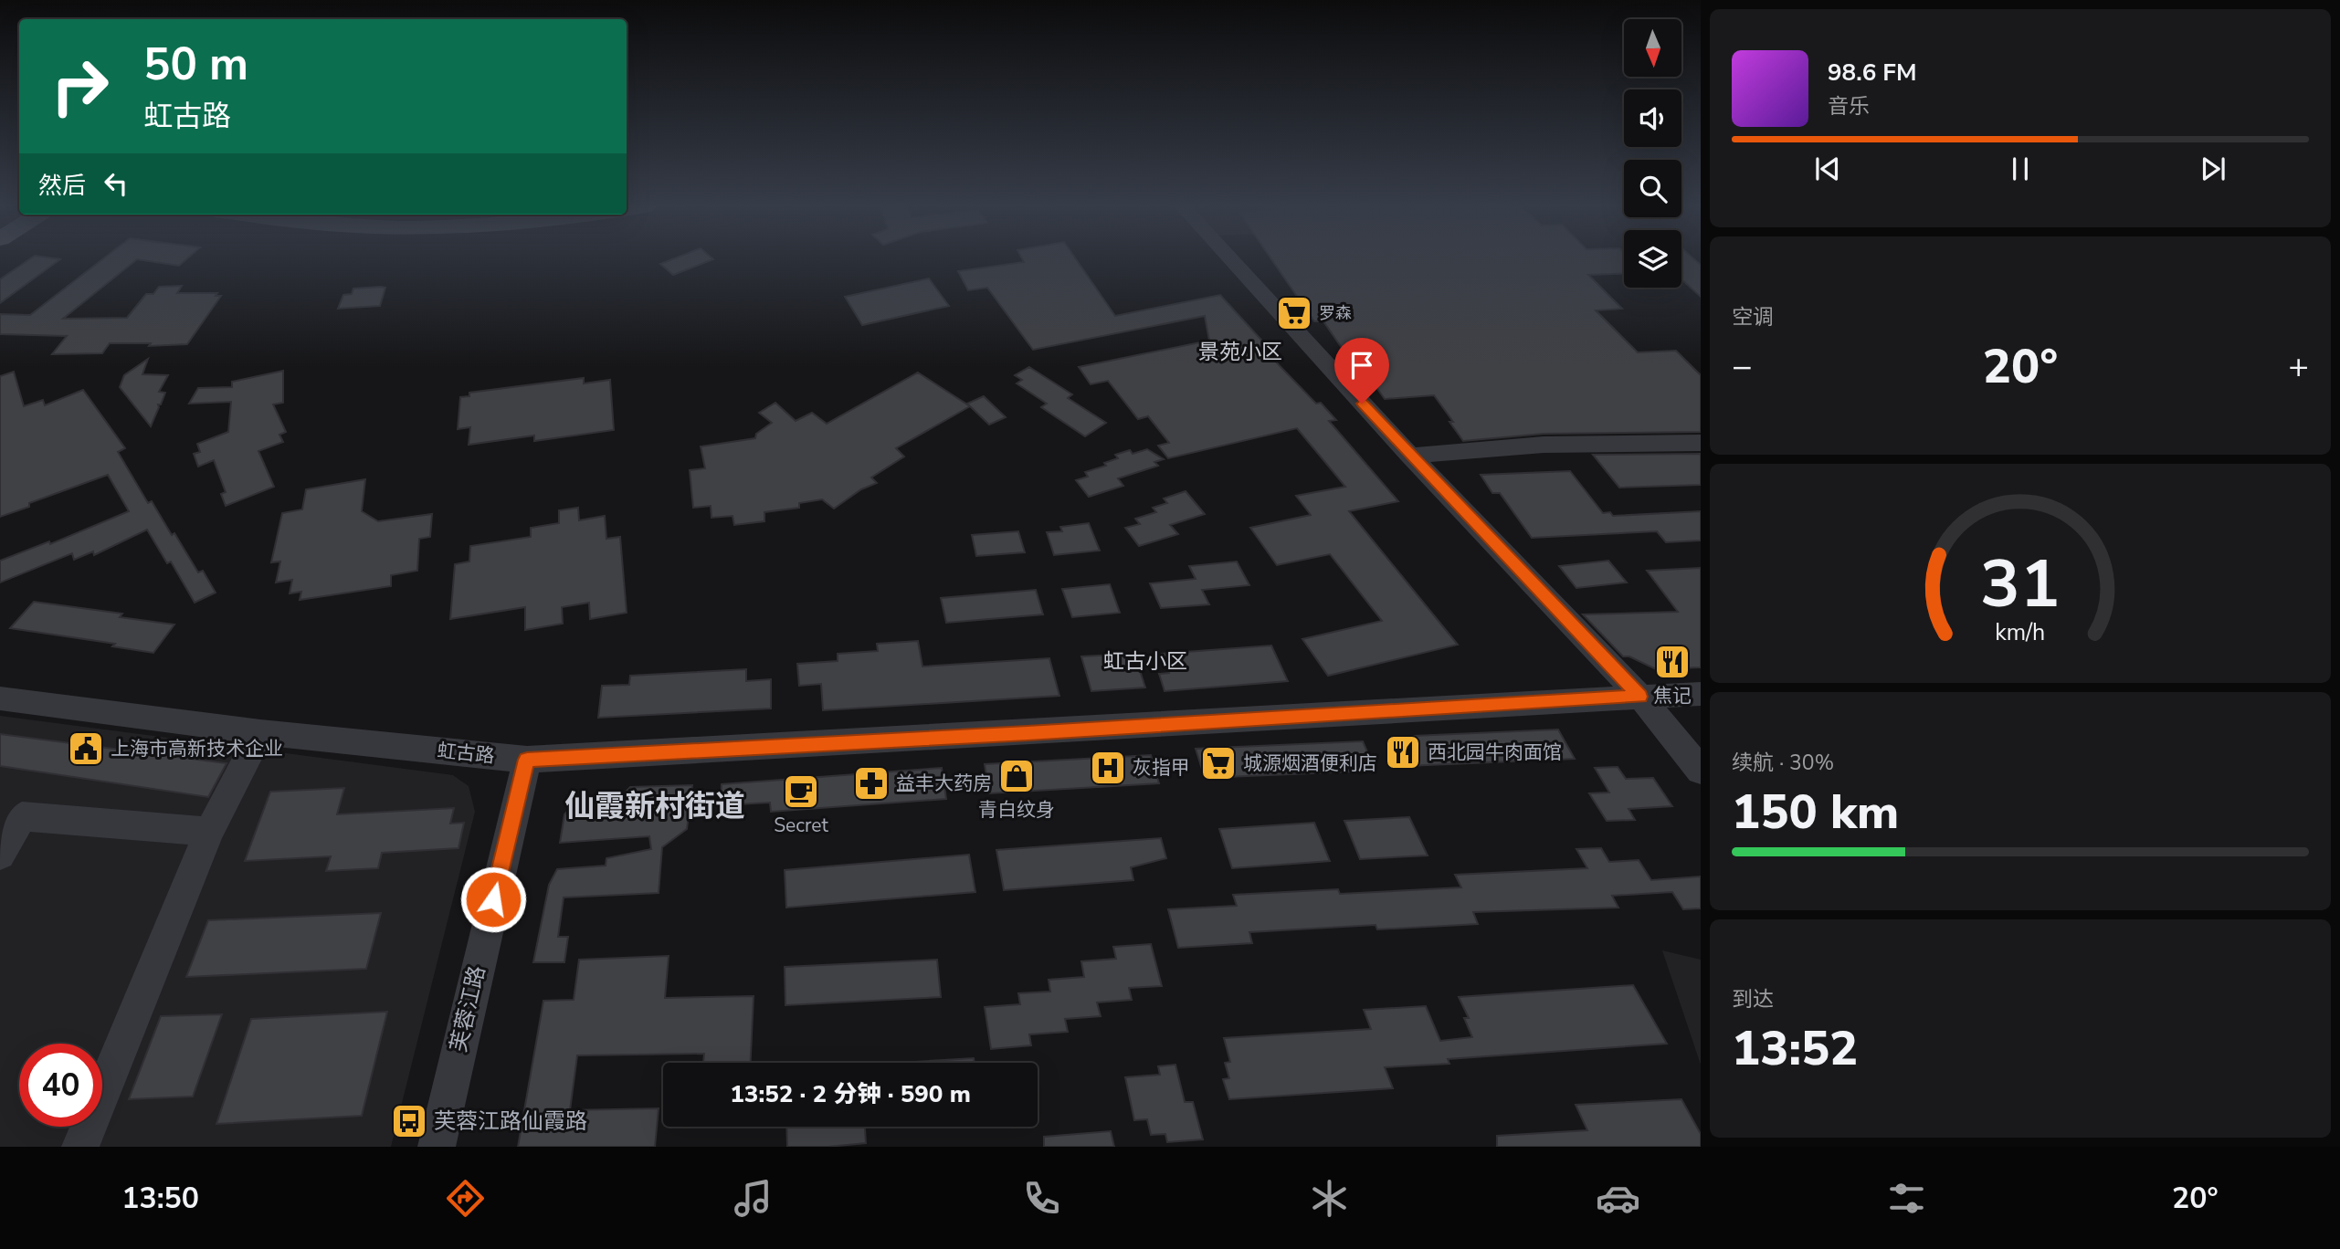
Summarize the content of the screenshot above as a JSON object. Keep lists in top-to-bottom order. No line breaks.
{"streets":{"street":["虹古路","芙蓉江路"]},"crossings":[["虹古路","芙蓉江路"]],"districts":["景苑小区","虹古小区","仙霞新村街道"],"places":{"supermarket":["罗森","城源烟酒便利店"],"restaurant":["焦记","西北园牛肉面馆"],"public building":["上海市高新技术企业"],"hospital":["灰指甲"],"shop":["青白纹身"],"pharmacy":["益丰大药房"],"cafe":["Secret"],"bus stop":["芙蓉江路仙霞路"]},"north":"bottom","page":{"turn":["50 m","虹古路"],"song":["98.6 FM","音乐"],"then":"然后","tile":["空调",["续航 · 30%","150 km"],["到达","13:52"]],"heat":["−","20°","+"],"limit":"40","trip":"13:52 · 2 分钟 · 590 m","tabs":["13:50","20°"],"gauge":["31","km/h"]}}
